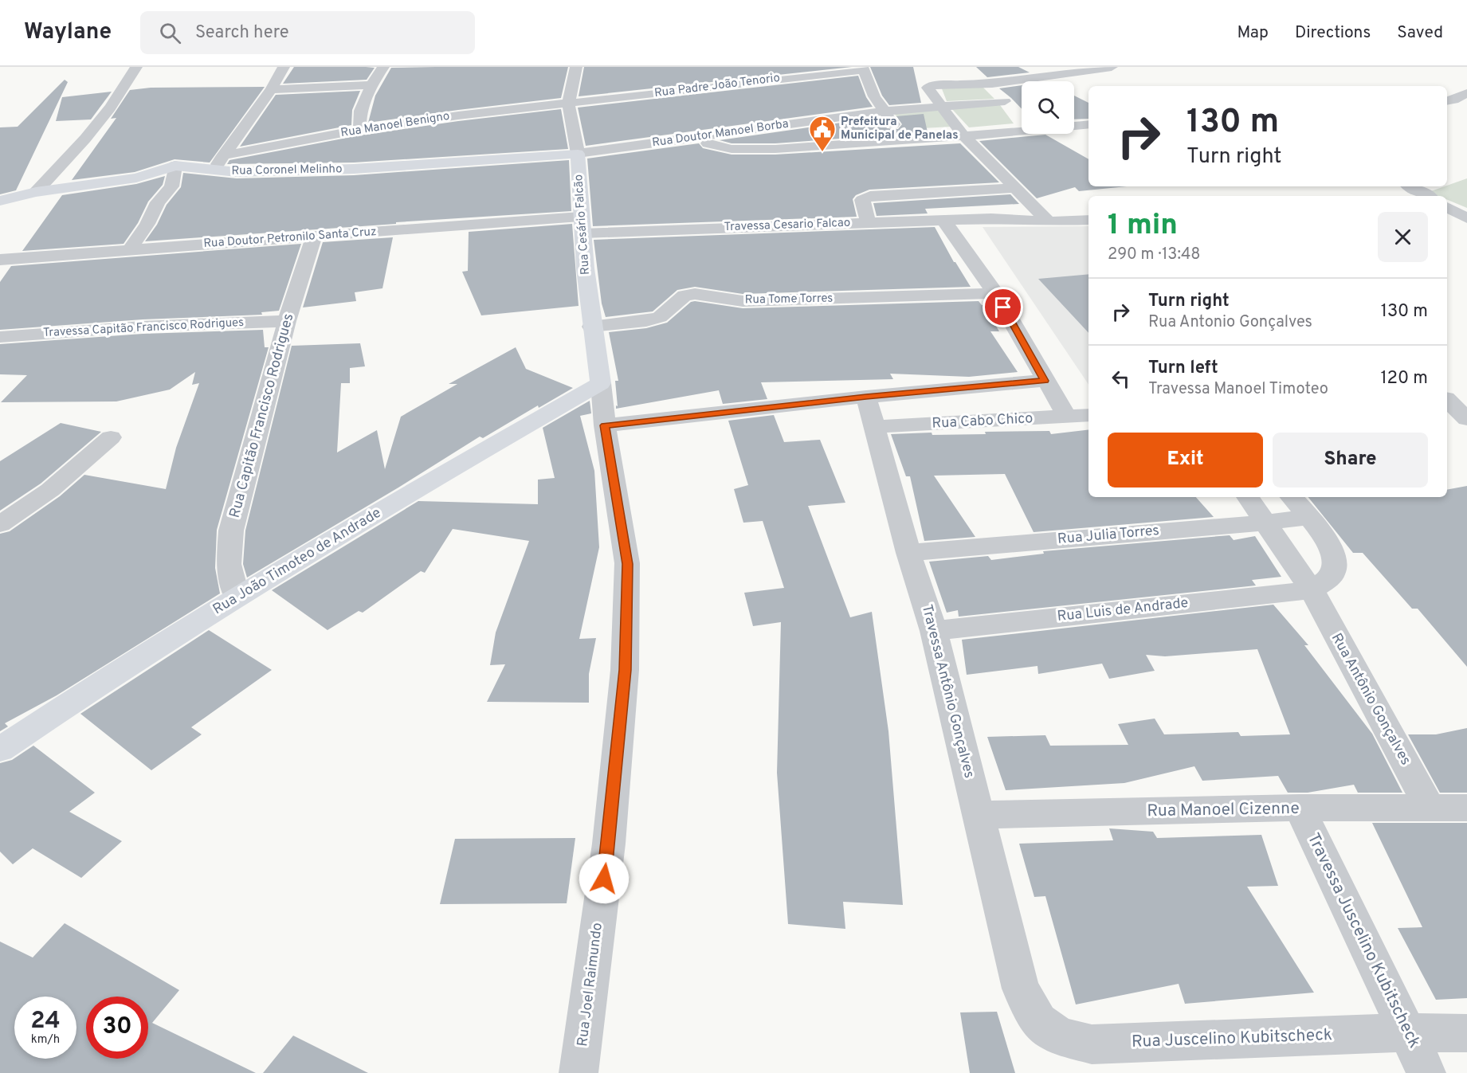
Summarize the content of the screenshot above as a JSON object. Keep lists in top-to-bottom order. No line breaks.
{"streets":{"main road":["Rua Coronel Melinho","Rua Cesário Falcão","Rua João Timoteo de Andrade"],"street":["Rua Padre João Tenorio","Rua Manoel Benigno","Rua Doutor Manoel Borba","Travessa Cesario Falcao","Rua Doutor Petronilo Santa Cruz","Rua Tome Torres","Travessa Capitão Francisco Rodrigues","Rua Capitão Francisco Rodrigues","Rua Cabo Chico","Rua Julia Torres","Rua Luis de Andrade","Travessa Antônio Gonçalves","Rua Antônio Gonçalves","Rua Manoel Cizenne","Travessa Juscelino Kubitscheck","Rua Joel Raimundo","Rua Juscelino Kubitscheck"]},"crossings":[["Rua Padre João Tenorio","Rua Manoel Benigno"],["Rua Padre João Tenorio","Rua Cesário Falcão"],["Rua Manoel Benigno","Rua Cesário Falcão"],["Rua Doutor Manoel Borba","Rua Coronel Melinho"],["Rua Doutor Manoel Borba","Rua Cesário Falcão"],["Rua Coronel Melinho","Rua Cesário Falcão"],["Rua Cesário Falcão","Travessa Cesario Falcao"],["Rua Cesário Falcão","Rua Doutor Petronilo Santa Cruz"],["Rua Cesário Falcão","Rua Tome Torres"],["Rua Cesário Falcão","Rua João Timoteo de Andrade"],["Rua Cesário Falcão","Rua Joel Raimundo"],["Travessa Cesario Falcao","Rua Doutor Petronilo Santa Cruz"],["Rua Doutor Petronilo Santa Cruz","Rua Capitão Francisco Rodrigues"],["Travessa Capitão Francisco Rodrigues","Rua Capitão Francisco Rodrigues"],["Rua Capitão Francisco Rodrigues","Rua João Timoteo de Andrade"],["Rua Cabo Chico","Travessa Antônio Gonçalves"],["Rua Julia Torres","Travessa Antônio Gonçalves"],["Rua Julia Torres","Rua Antônio Gonçalves"],["Rua João Timoteo de Andrade","Rua Joel Raimundo"],["Rua Luis de Andrade","Travessa Antônio Gonçalves"],["Rua Luis de Andrade","Rua Antônio Gonçalves"],["Travessa Antônio Gonçalves","Rua Manoel Cizenne"],["Travessa Antônio Gonçalves","Rua Juscelino Kubitscheck"],["Rua Antônio Gonçalves","Rua Manoel Cizenne"],["Rua Manoel Cizenne","Travessa Juscelino Kubitscheck"],["Travessa Juscelino Kubitscheck","Rua Juscelino Kubitscheck"]],"places":{"public building":["Prefeitura Municipal de Panelas"]},"page":{"header":"Waylane","search":"Search here","nav":["Map","Directions","Saved"],"turn":["130 m","Turn right"],"heading":["1 min","290 m · 13:48"],"list":[{"name":"Turn right","note":"Rua Antonio Gonçalves","value":"130 m"},{"name":"Turn left","note":"Travessa Manoel Timoteo","value":"120 m"}],"buttons":["Exit","Share"],"speed":"24 km/h","limit":"30"}}
